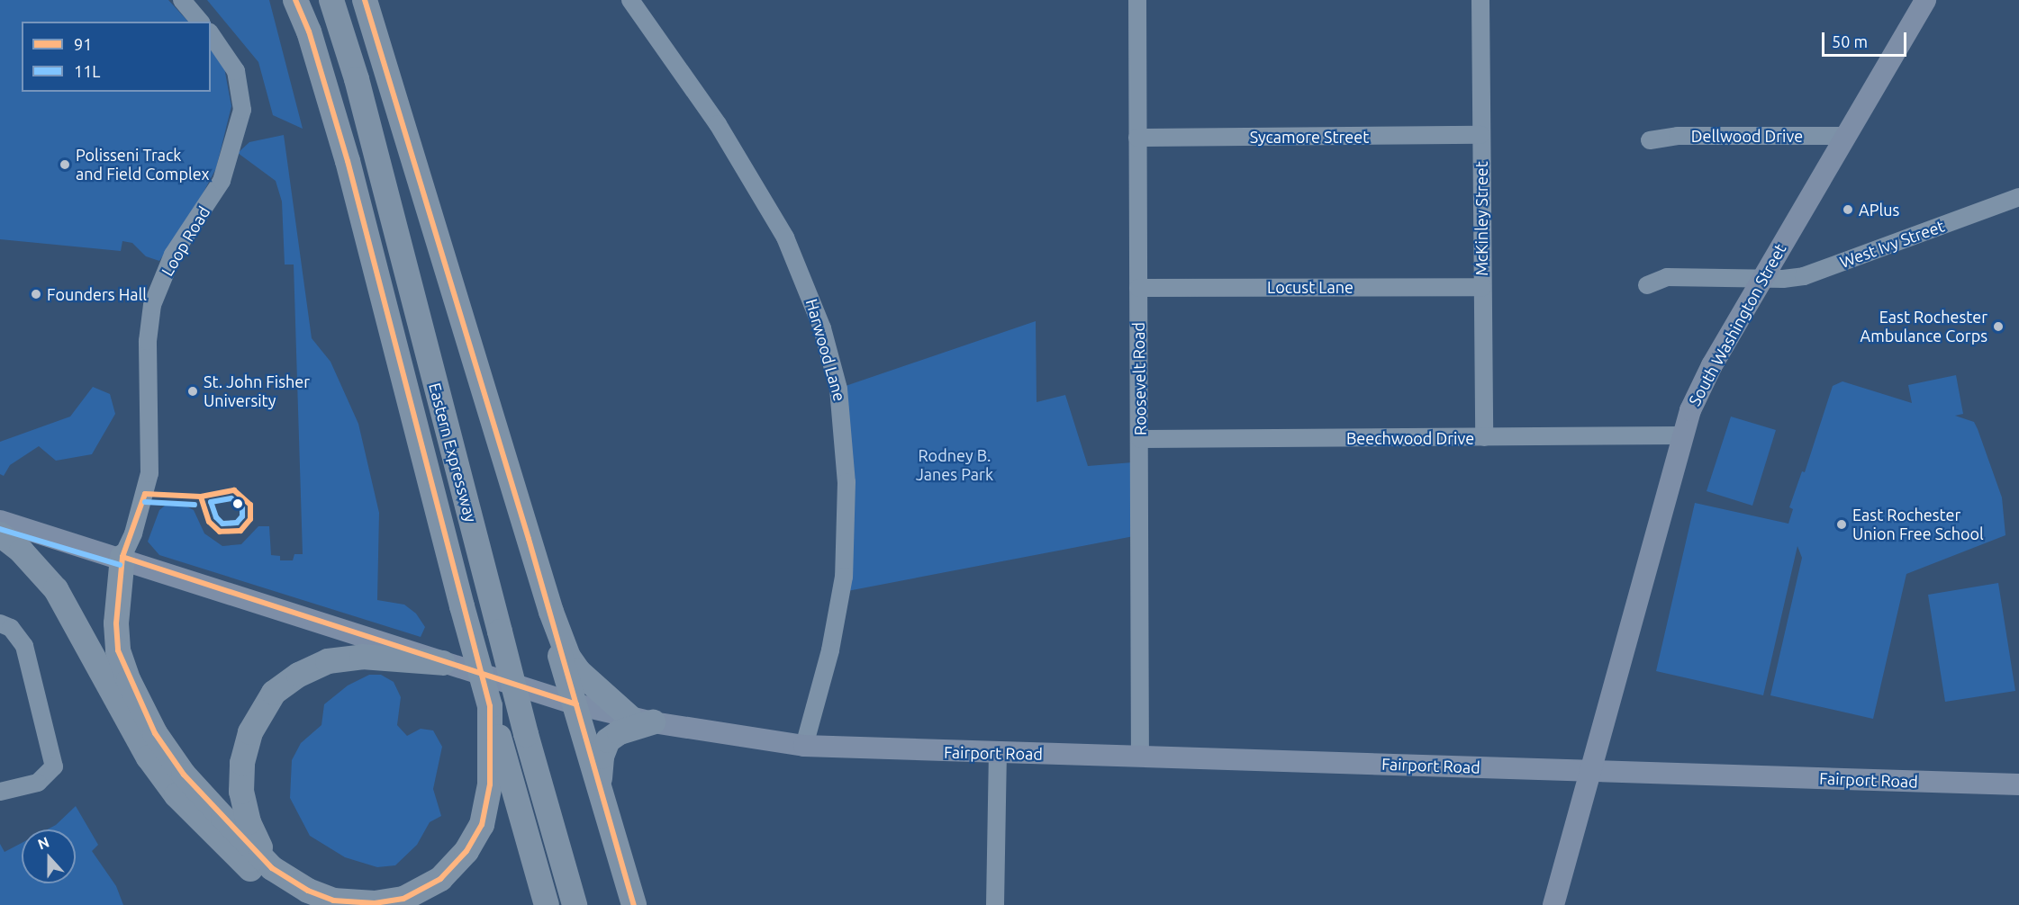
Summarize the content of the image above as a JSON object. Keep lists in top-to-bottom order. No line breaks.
{"streets":{"highway":["Eastern Expressway"],"main road":["South Washington Street","Fairport Road"],"street":["Dellwood Drive","Sycamore Street","McKinley Street","Loop Road","West Ivy Street","Locust Lane","Harwood Lane","Roosevelt Road","Beechwood Drive"]},"crossings":[["Dellwood Drive","South Washington Street"],["Sycamore Street","McKinley Street"],["Sycamore Street","Roosevelt Road"],["McKinley Street","Locust Lane"],["McKinley Street","Beechwood Drive"],["Loop Road","Fairport Road"],["West Ivy Street","South Washington Street"],["Locust Lane","Roosevelt Road"],["South Washington Street","Beechwood Drive"],["South Washington Street","Fairport Road"],["Harwood Lane","Fairport Road"],["Roosevelt Road","Beechwood Drive"],["Roosevelt Road","Fairport Road"]],"parks":["Rodney B. Janes Park"],"places":["Polisseni Track and Field Complex","APlus","Founders Hall","East Rochester Ambulance Corps","St. John Fisher University","East Rochester Union Free School"],"lines":["transit line 91","transit line 11L"],"legend":["91","11L"],"scale_bar":"50 m","north":"top"}
